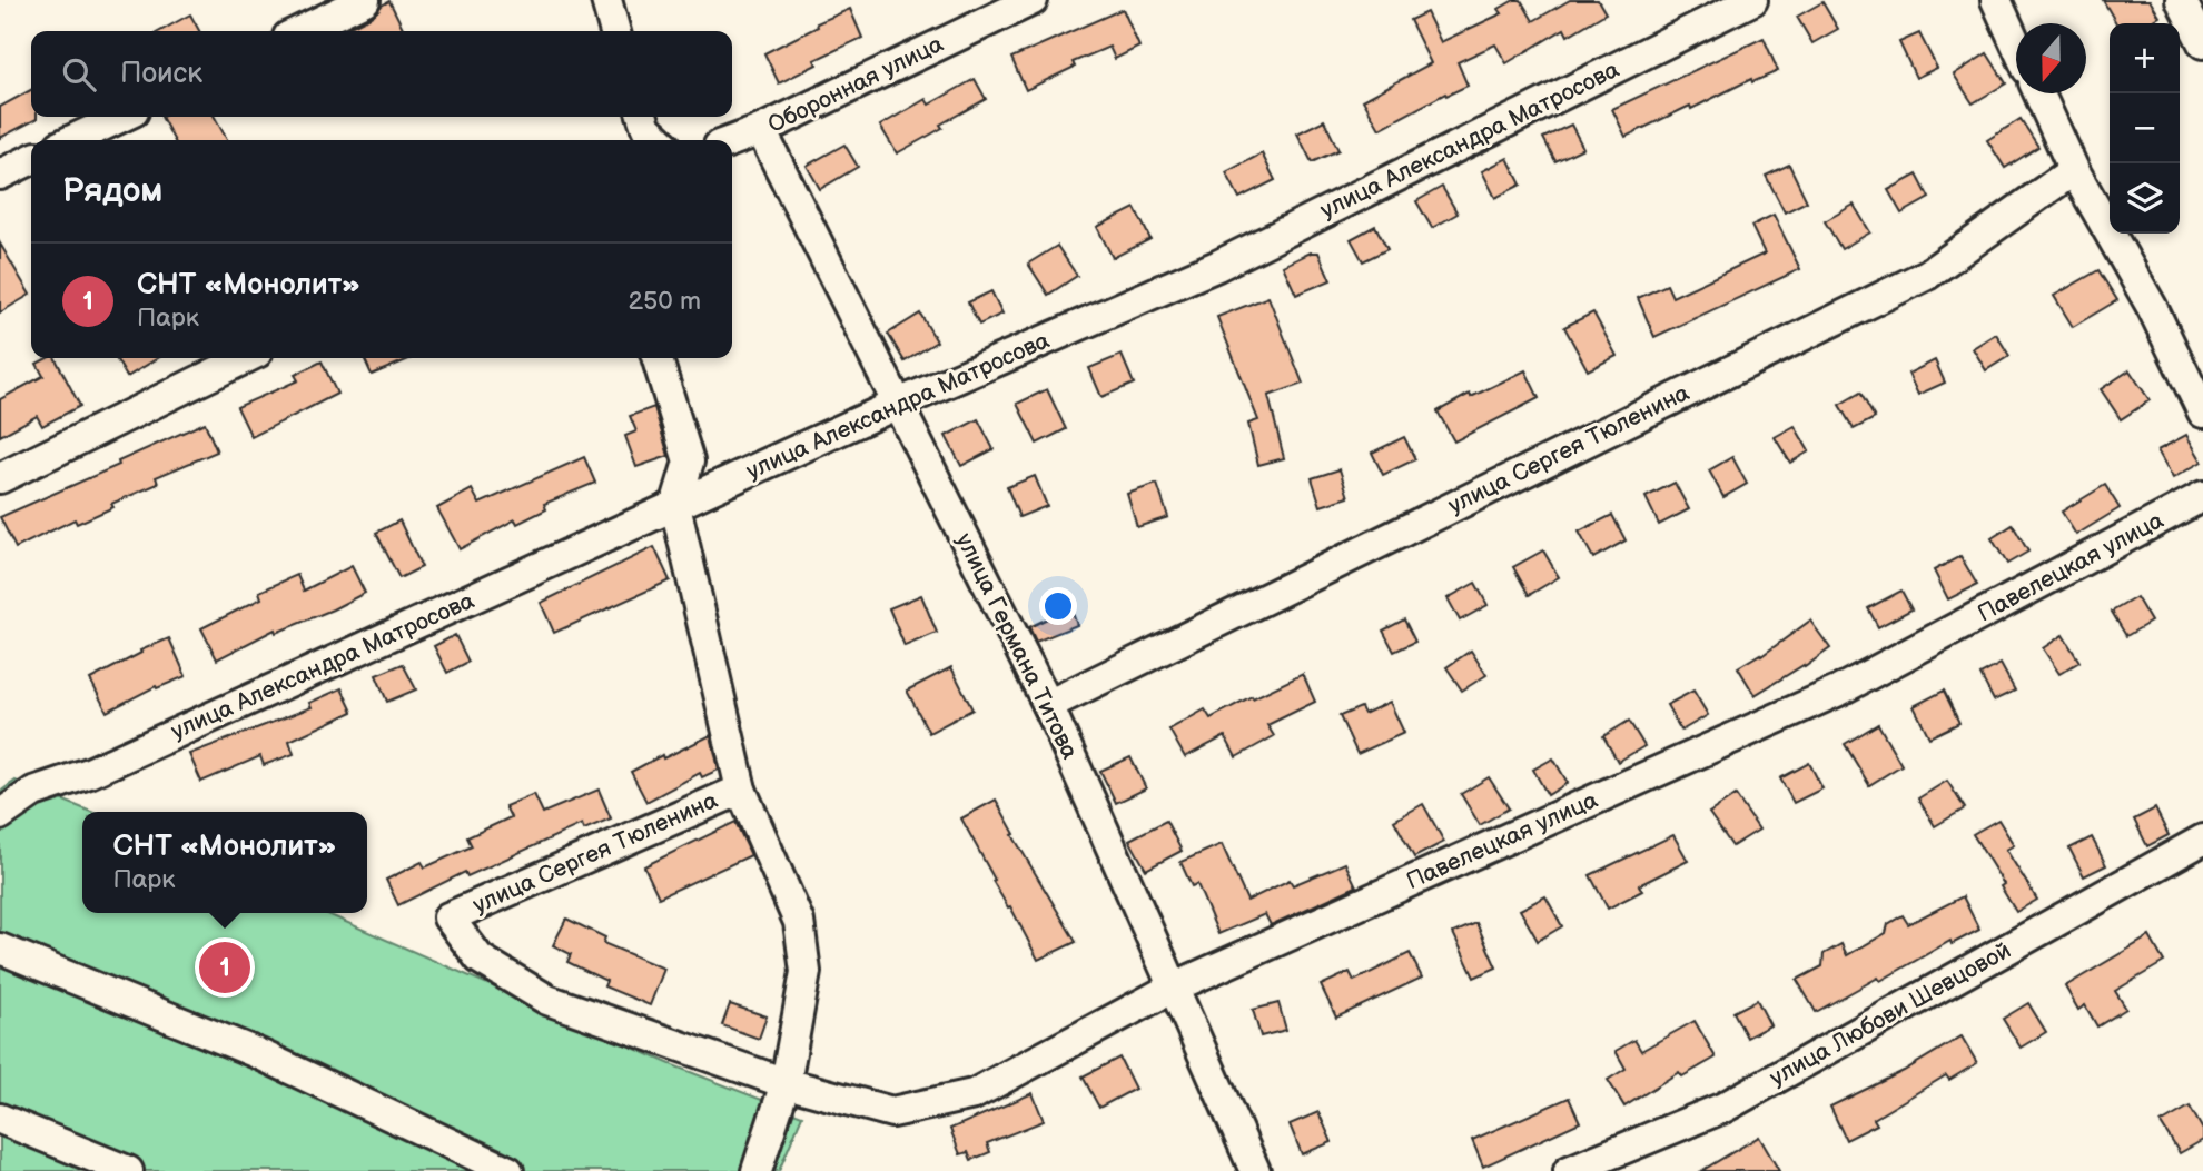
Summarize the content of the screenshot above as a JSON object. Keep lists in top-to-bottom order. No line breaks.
{"streets":{"street":["Оборонная улица","улица Александра Матросова","улица Сергея Тюленина","Павелецкая улица","улица Германа Титова","улица Любови Шевцовой"]},"crossings":[["Оборонная улица","улица Германа Титова"],["улица Александра Матросова","улица Германа Титова"],["улица Сергея Тюленина","Павелецкая улица"],["улица Сергея Тюленина","улица Германа Титова"],["Павелецкая улица","улица Германа Титова"]],"north":"bottom","page":{"map_buttons":["+","−"],"search":"Поиск","heading":"Рядом","list":[{"mark":"1","name":"СНТ «Монолит»","note":"Парк","value":"250 m"}],"popup":["СНТ «Монолит»","Парк"],"pins":"1"}}
